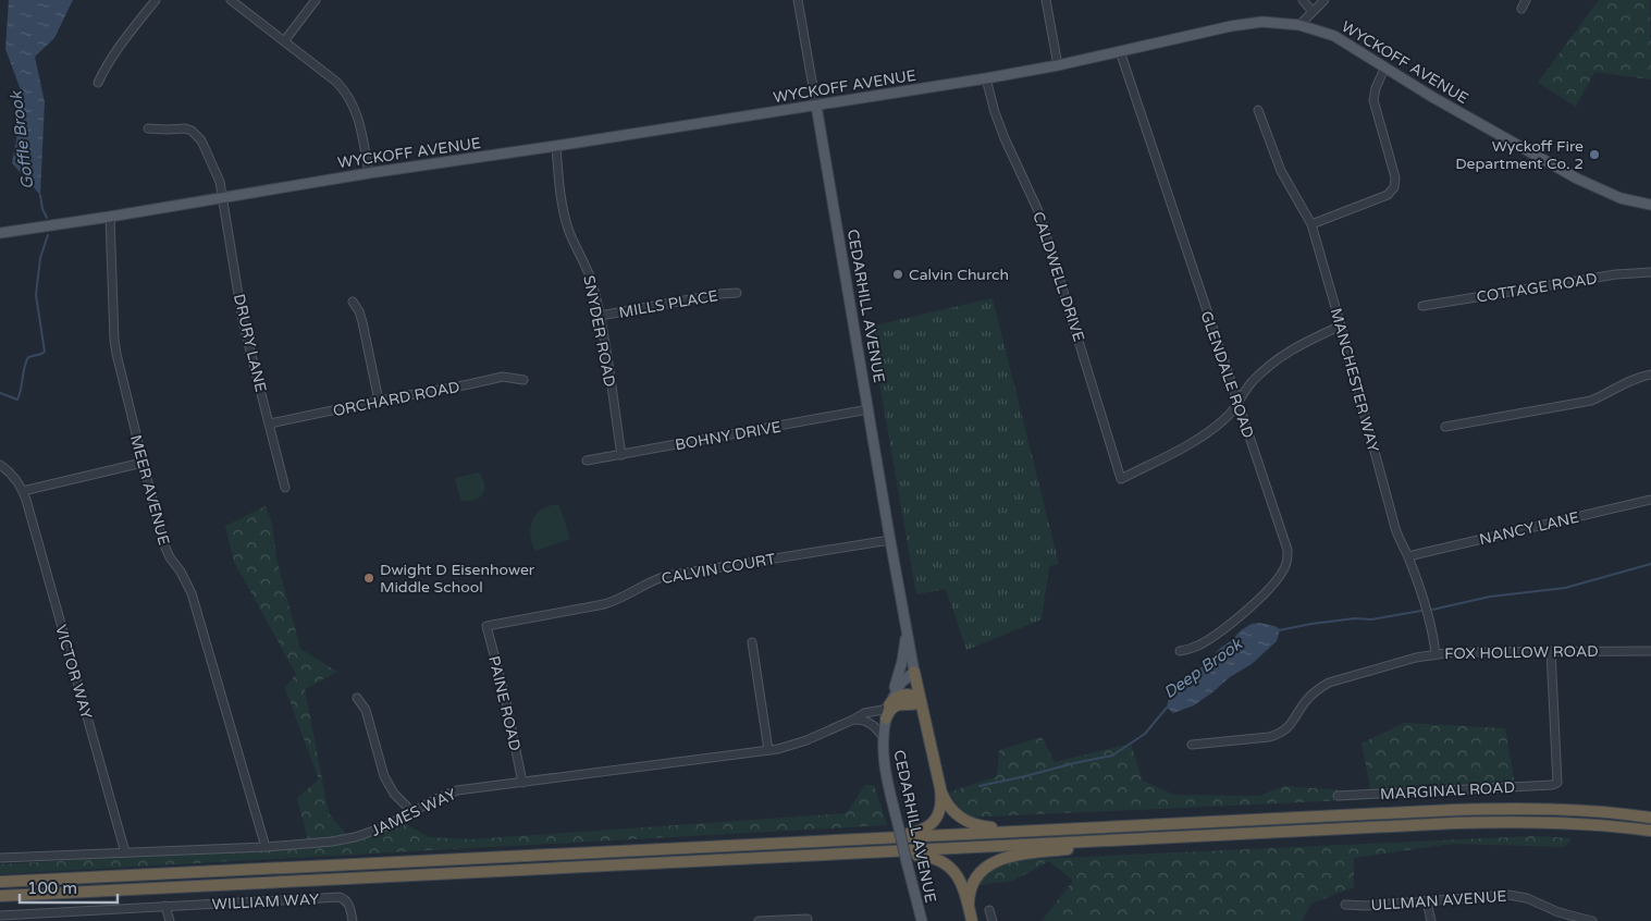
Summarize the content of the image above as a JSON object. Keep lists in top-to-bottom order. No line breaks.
{"streets":{"main road":["WYCKOFF AVENUE","CEDARHILL AVENUE"],"street":["CALDWELL DRIVE","COTTAGE ROAD","MILLS PLACE","SNYDER ROAD","DRURY LANE","GLENDALE ROAD","MANCHESTER WAY","ORCHARD ROAD","BOHNY DRIVE","MEER AVENUE","NANCY LANE","CALVIN COURT","FOX HOLLOW ROAD","VICTOR WAY","PAINE ROAD","MARGINAL ROAD","JAMES WAY","ULLMAN AVENUE","WILLIAM WAY"]},"crossings":[["WYCKOFF AVENUE","CALDWELL DRIVE"],["WYCKOFF AVENUE","CEDARHILL AVENUE"],["WYCKOFF AVENUE","SNYDER ROAD"],["WYCKOFF AVENUE","DRURY LANE"],["WYCKOFF AVENUE","GLENDALE ROAD"],["WYCKOFF AVENUE","MEER AVENUE"],["CALDWELL DRIVE","GLENDALE ROAD"],["MILLS PLACE","SNYDER ROAD"],["CEDARHILL AVENUE","BOHNY DRIVE"],["CEDARHILL AVENUE","CALVIN COURT"],["CEDARHILL AVENUE","JAMES WAY"],["SNYDER ROAD","BOHNY DRIVE"],["DRURY LANE","ORCHARD ROAD"],["MANCHESTER WAY","NANCY LANE"],["MANCHESTER WAY","FOX HOLLOW ROAD"],["MEER AVENUE","JAMES WAY"],["CALVIN COURT","PAINE ROAD"],["FOX HOLLOW ROAD","MARGINAL ROAD"],["VICTOR WAY","JAMES WAY"],["PAINE ROAD","JAMES WAY"]],"water":["Goffle Brook","Deep Brook"],"places":["Wyckoff Fire Department Co. 2","Calvin Church","Dwight D Eisenhower Middle School"],"scale_bar":"100 m"}
